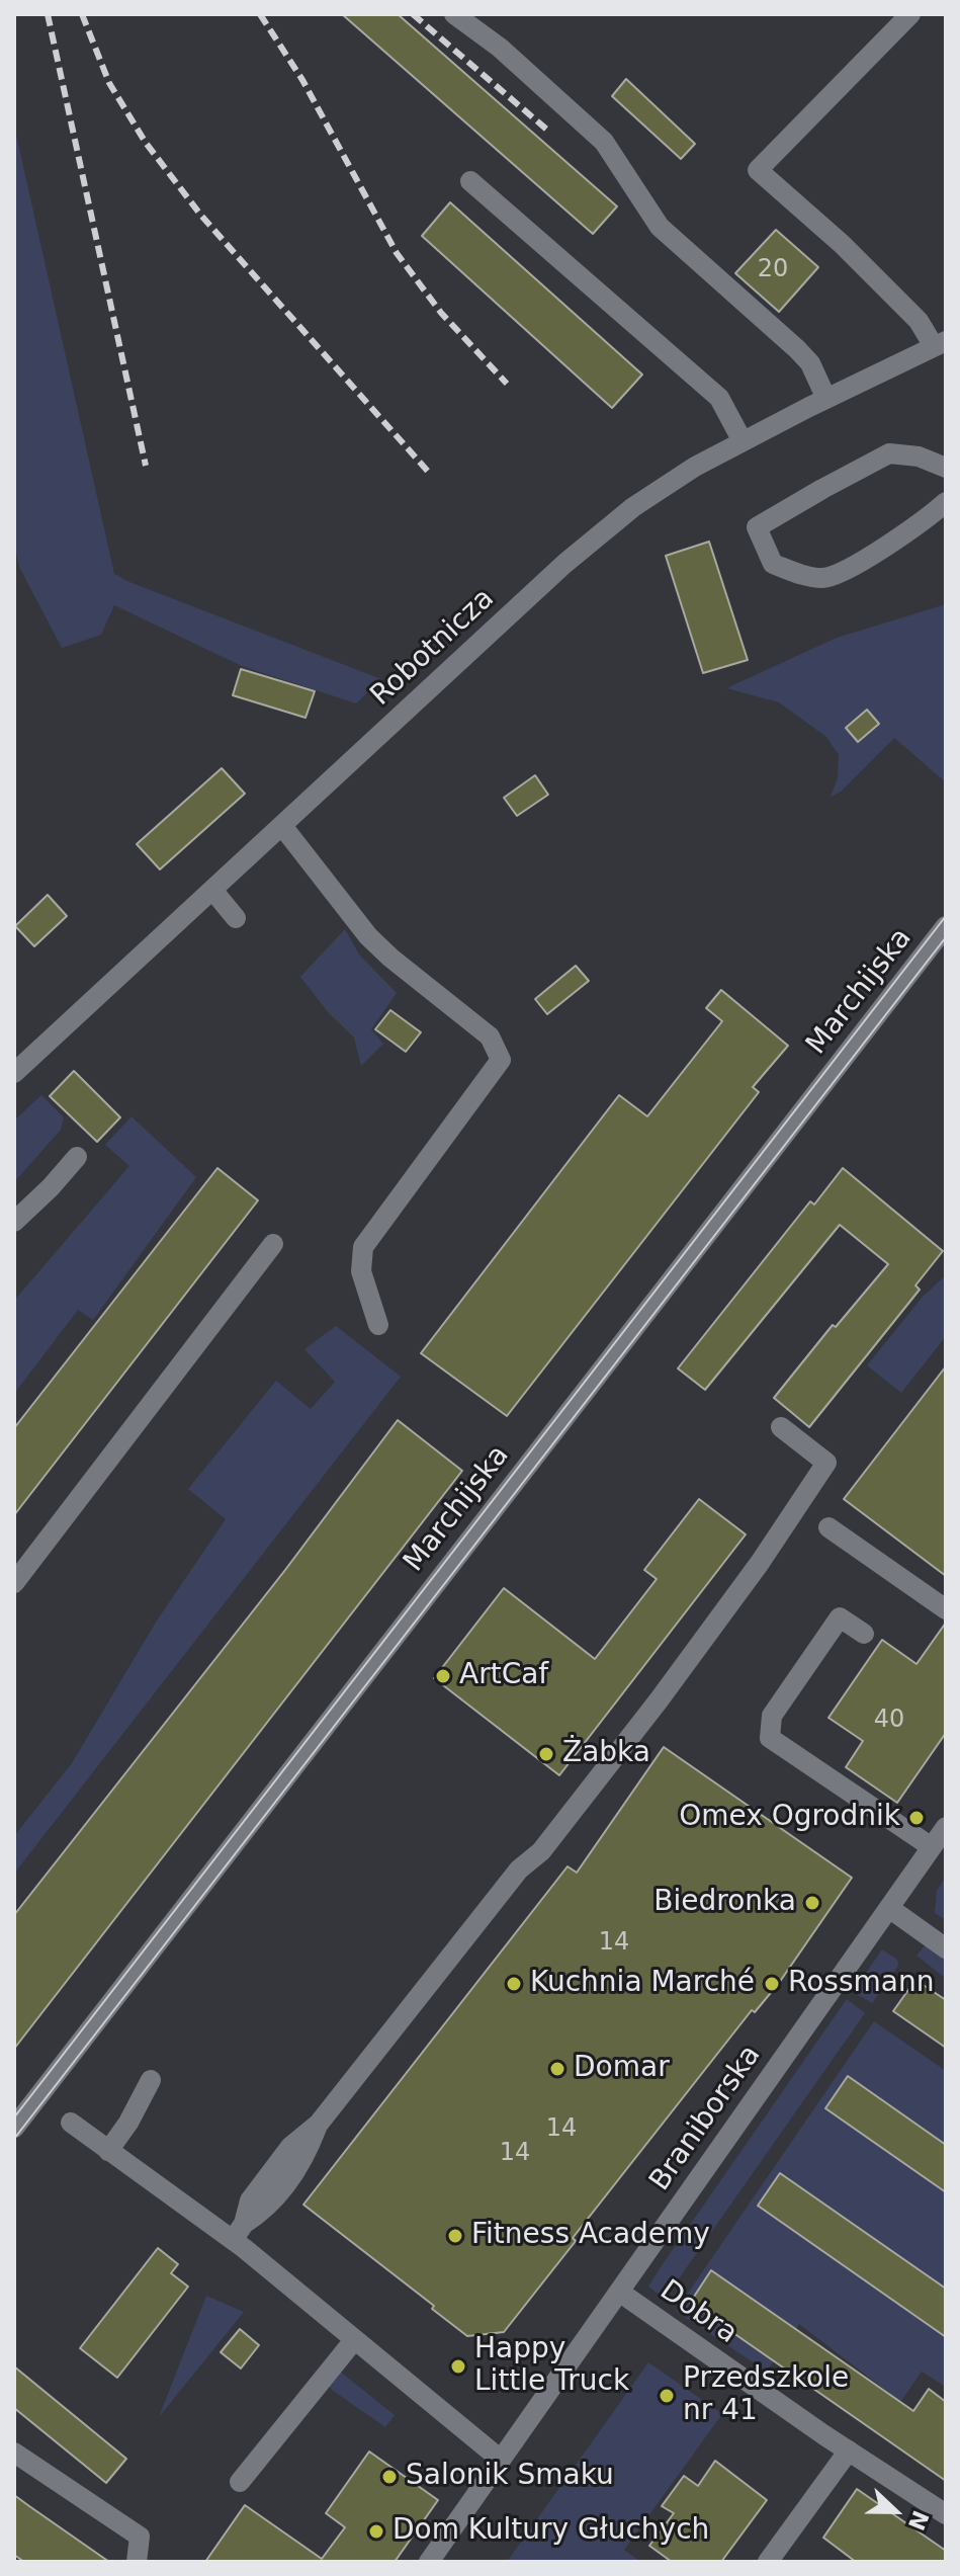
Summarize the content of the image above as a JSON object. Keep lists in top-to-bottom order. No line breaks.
{"streets":{"street":["Robotnicza","Marchijska","Braniborska","Dobra"]},"crossings":[["Braniborska","Dobra"]],"places":["ArtCaf","Żabka","Omex Ogrodnik","Biedronka","Kuchnia Marché","Rossmann","Domar","Fitness Academy","Happy Little Truck","Przedszkole nr 41","Salonik Smaku","Dom Kultury Głuchych"],"house_numbers":["20","40","14","14","14"],"north":"right"}
